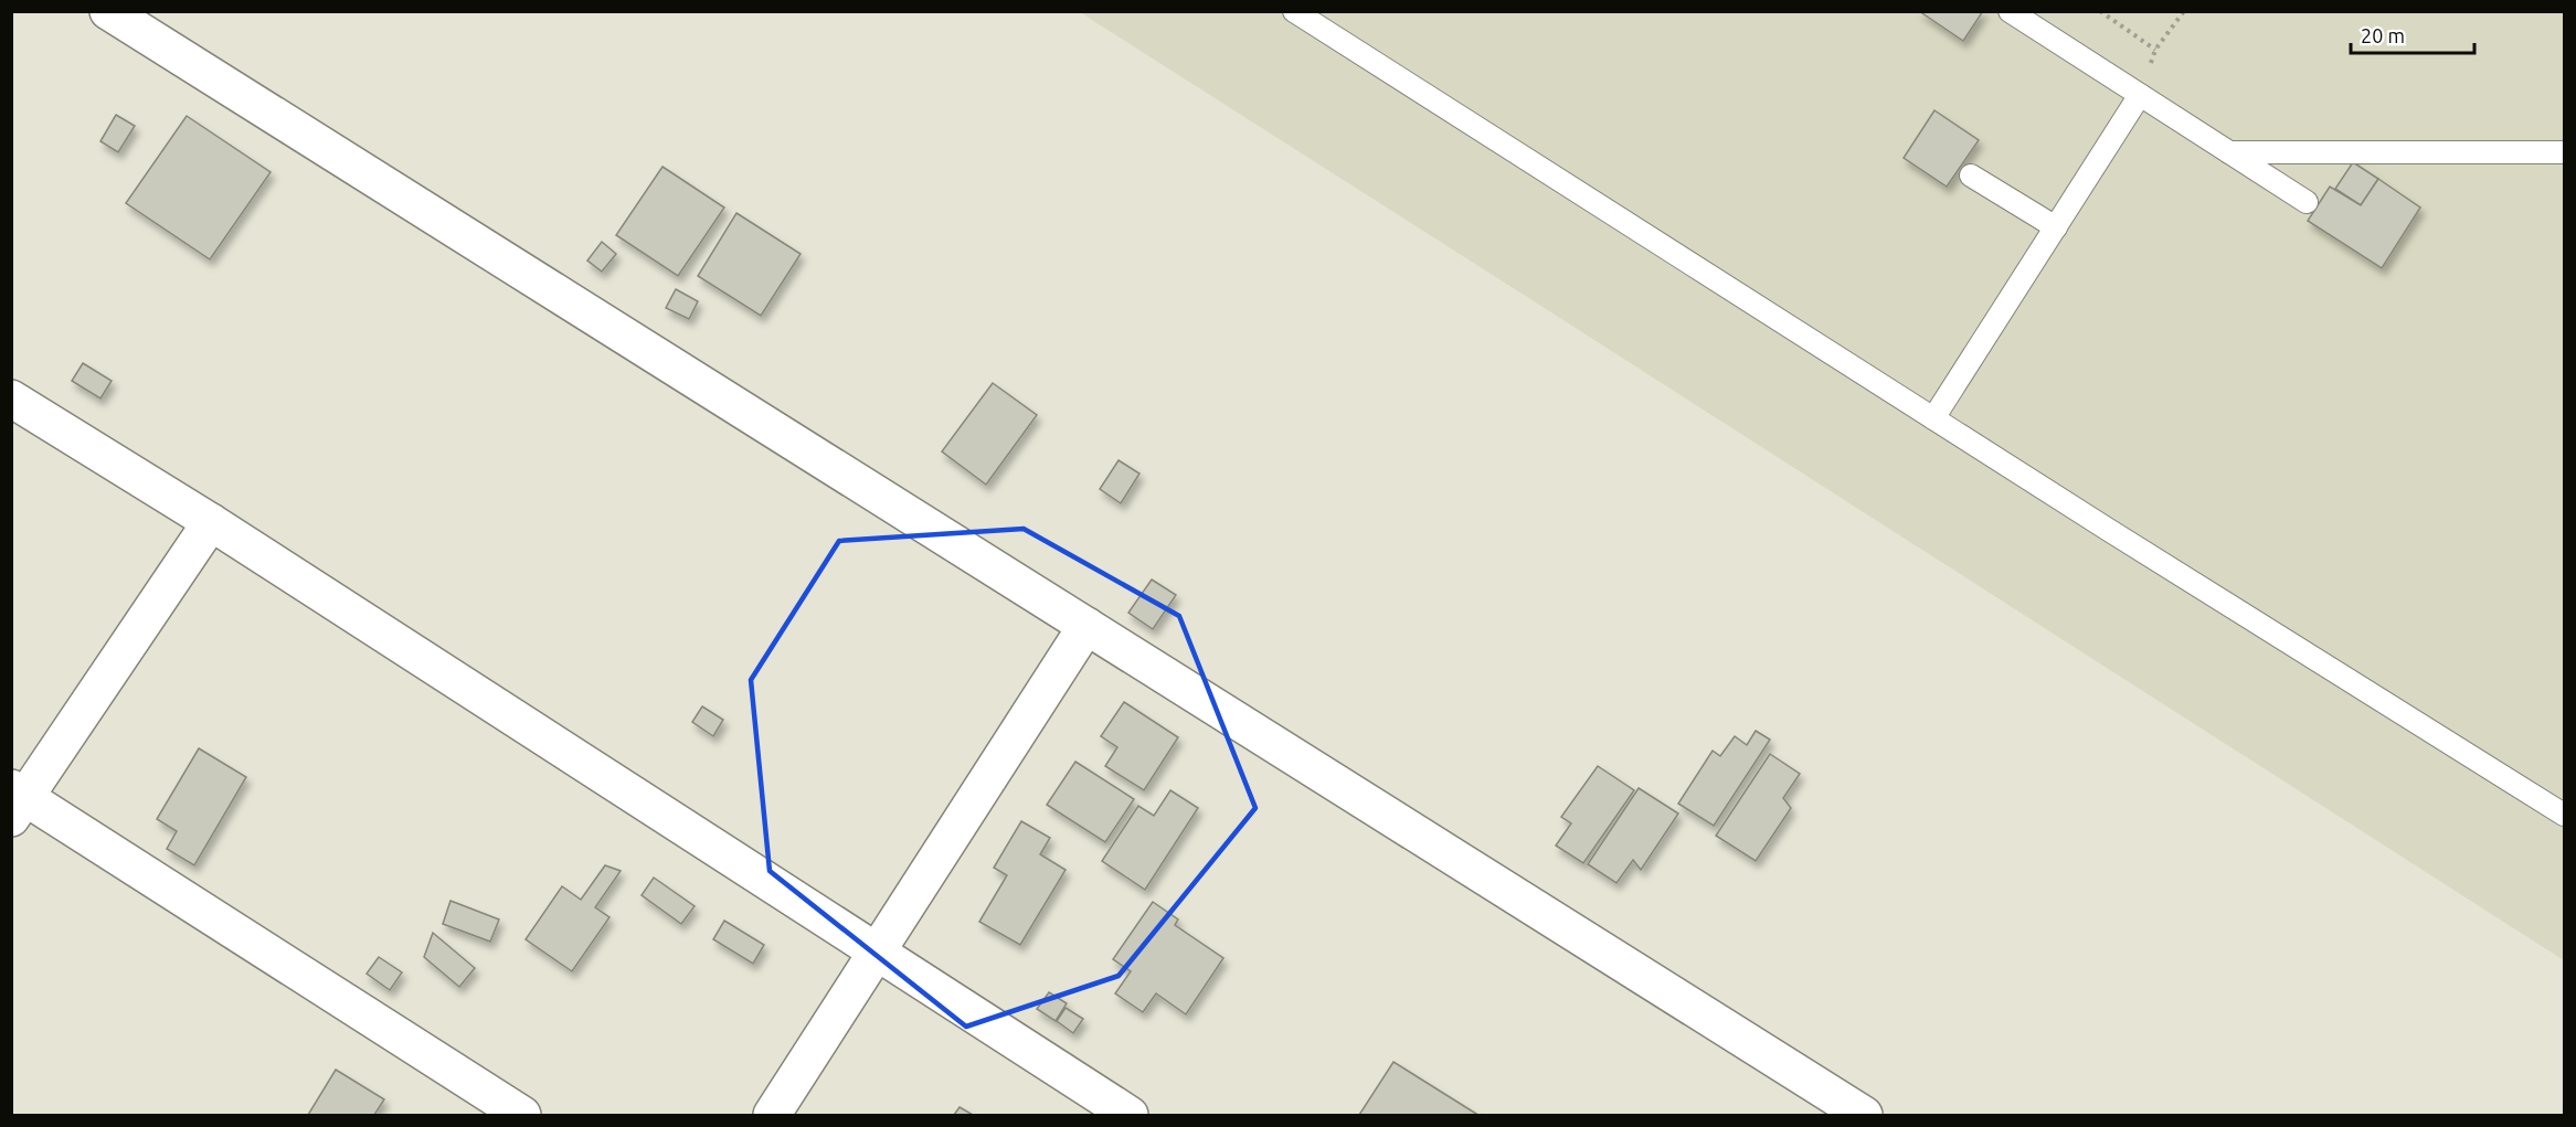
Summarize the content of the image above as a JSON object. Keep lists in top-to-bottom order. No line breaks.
{"scale_bar":"20 m"}
